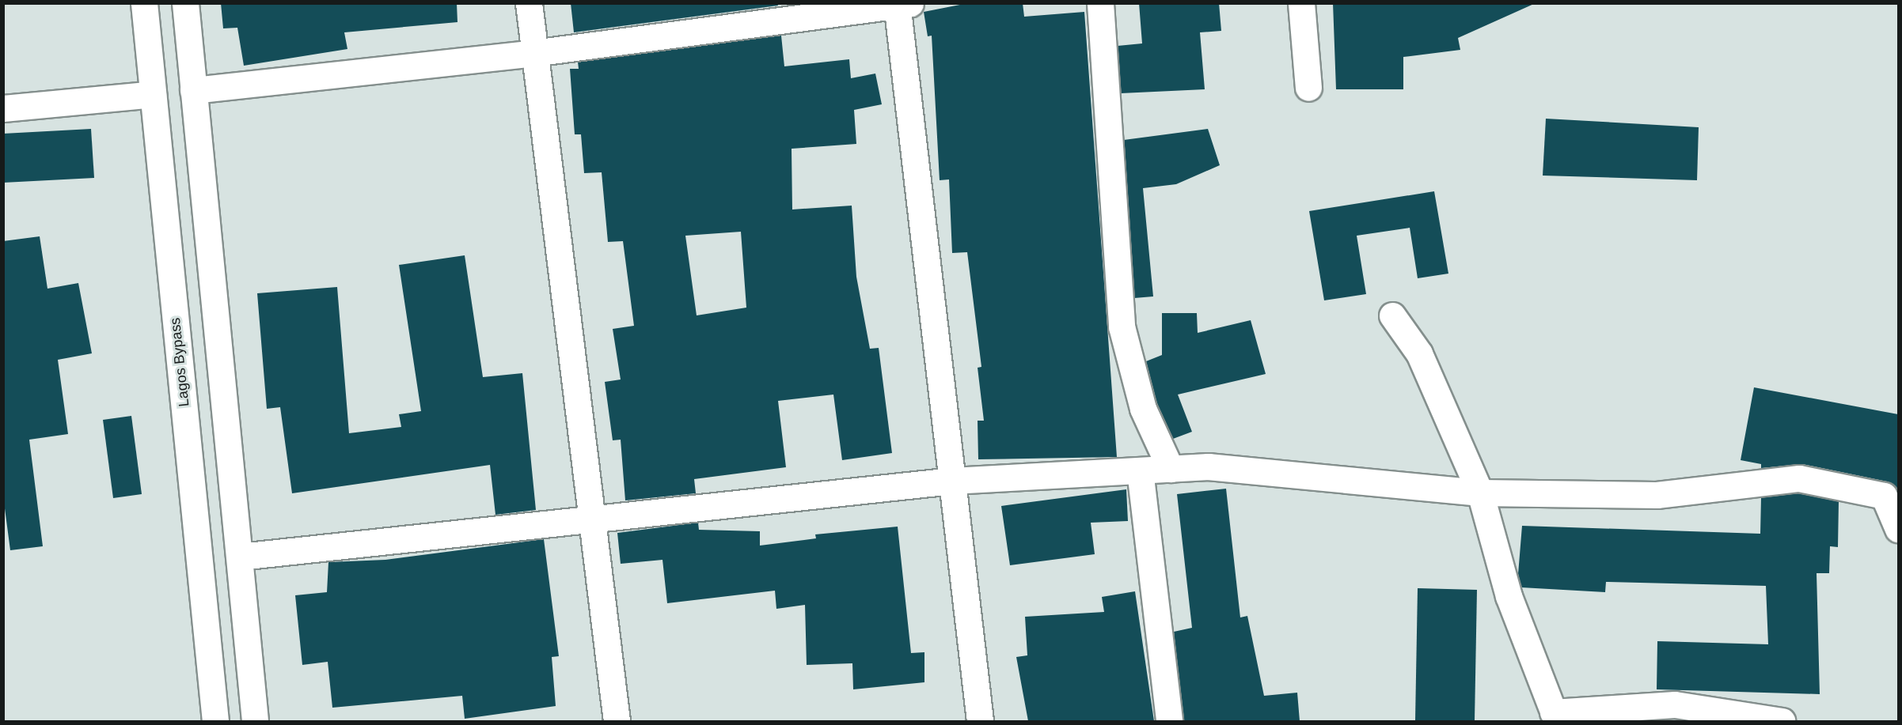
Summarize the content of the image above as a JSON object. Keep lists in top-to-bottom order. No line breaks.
{"streets":{"street":["Lagos Bypass"]}}
